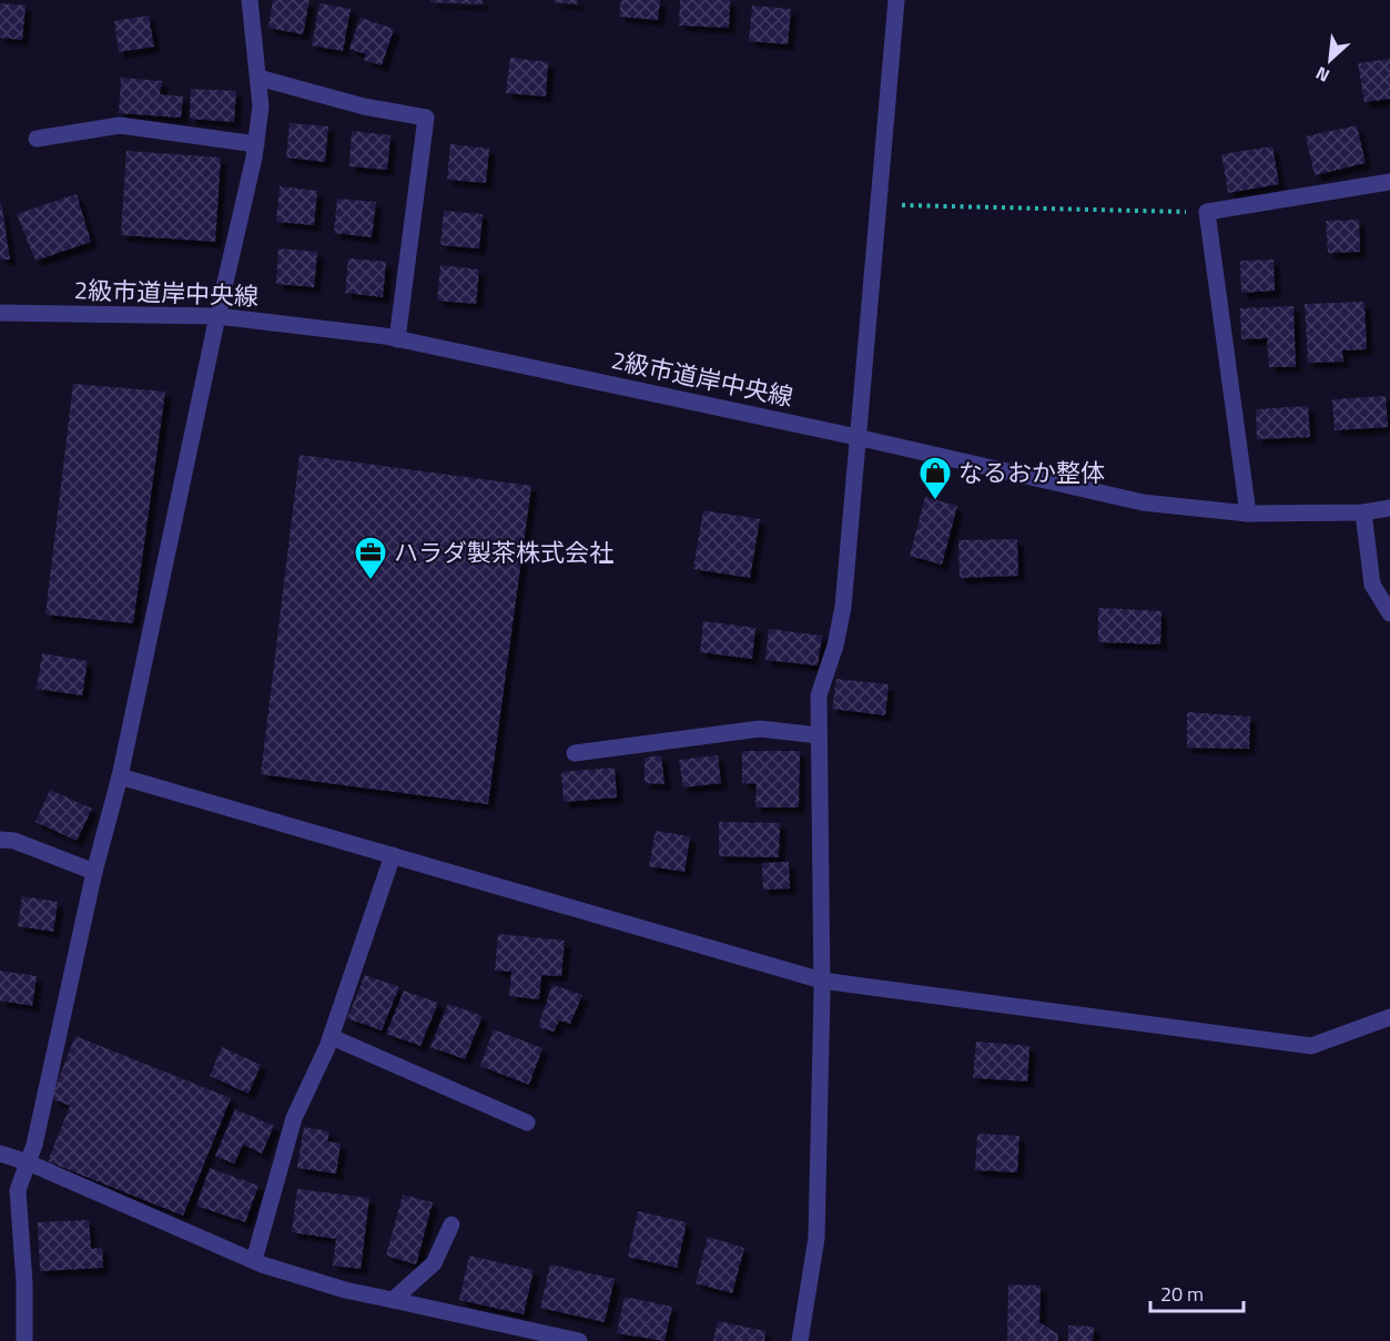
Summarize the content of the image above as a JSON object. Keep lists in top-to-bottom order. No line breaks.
{"streets":{"street":["2級市道岸中央線"]},"places":{"shop":["なるおか整体"],"office":["ハラダ製茶株式会社"]},"scale_bar":"20 m","north":"bottom left"}
